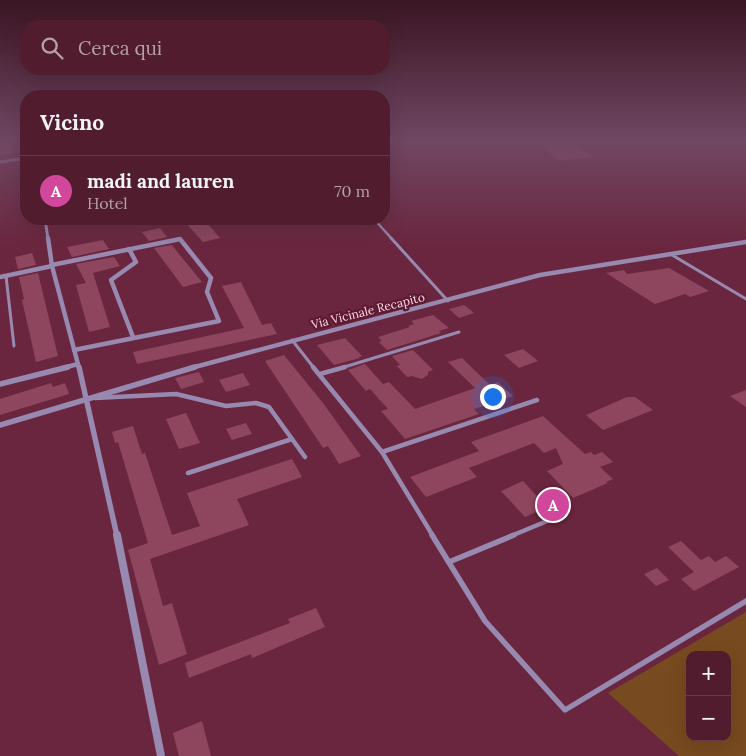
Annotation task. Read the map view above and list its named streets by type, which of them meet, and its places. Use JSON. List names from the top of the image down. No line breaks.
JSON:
{"streets":{"street":["Via Vicinale Recapito"]},"page":{"search":"Cerca qui","heading":"Vicino","list":[{"mark":"A","name":"madi and lauren","note":"Hotel","value":"70 m"}],"pins":"A","map_buttons":["+","−"]}}
